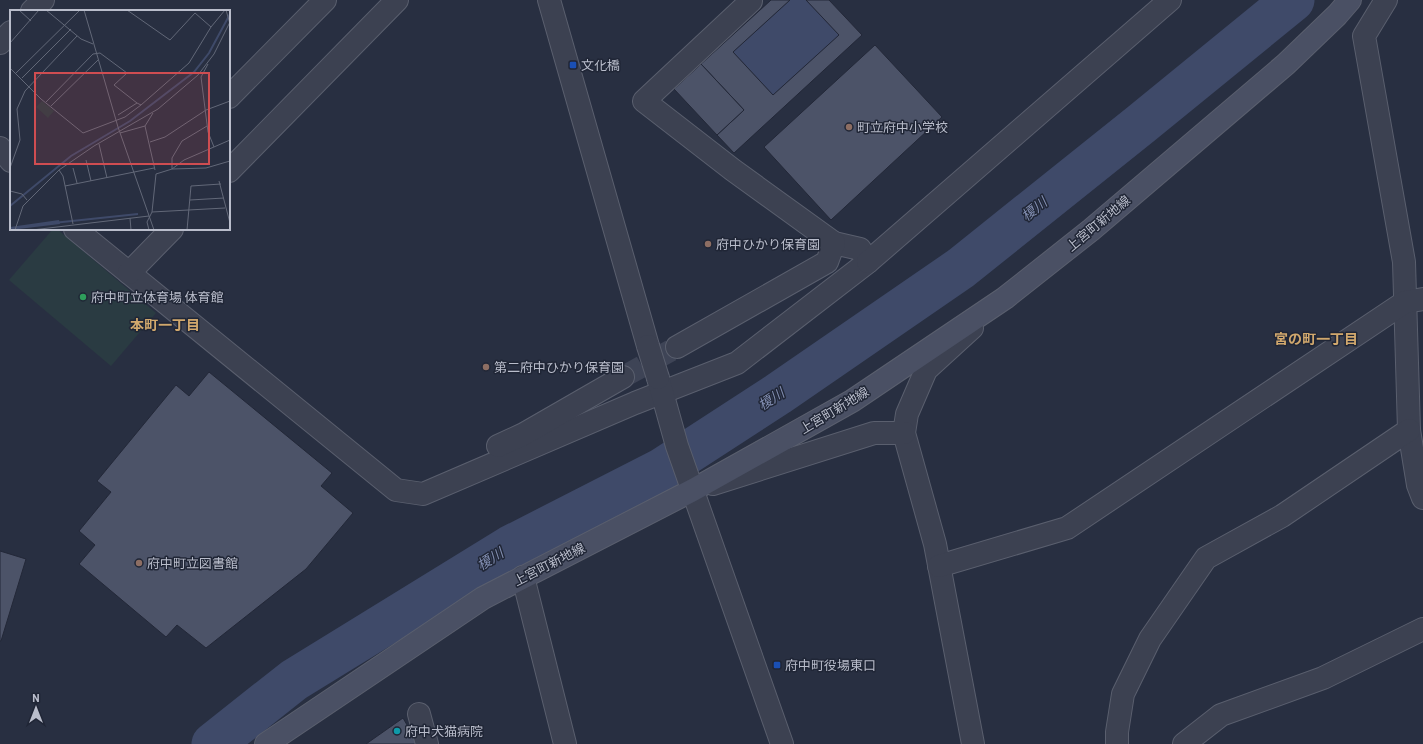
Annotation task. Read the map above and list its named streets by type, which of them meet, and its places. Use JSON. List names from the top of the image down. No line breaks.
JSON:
{"streets":{"main road":["上宮町新地線"]},"districts":["本町一丁目","宮の町一丁目"],"water":["榎川"],"places":{"transit":["文化橋","府中町役場東口"],"other":["町立府中小学校","府中ひかり保育園","府中町立体育場 体育館","第二府中ひかり保育園","府中町立図書館","府中犬猫病院"]},"north":"top"}
